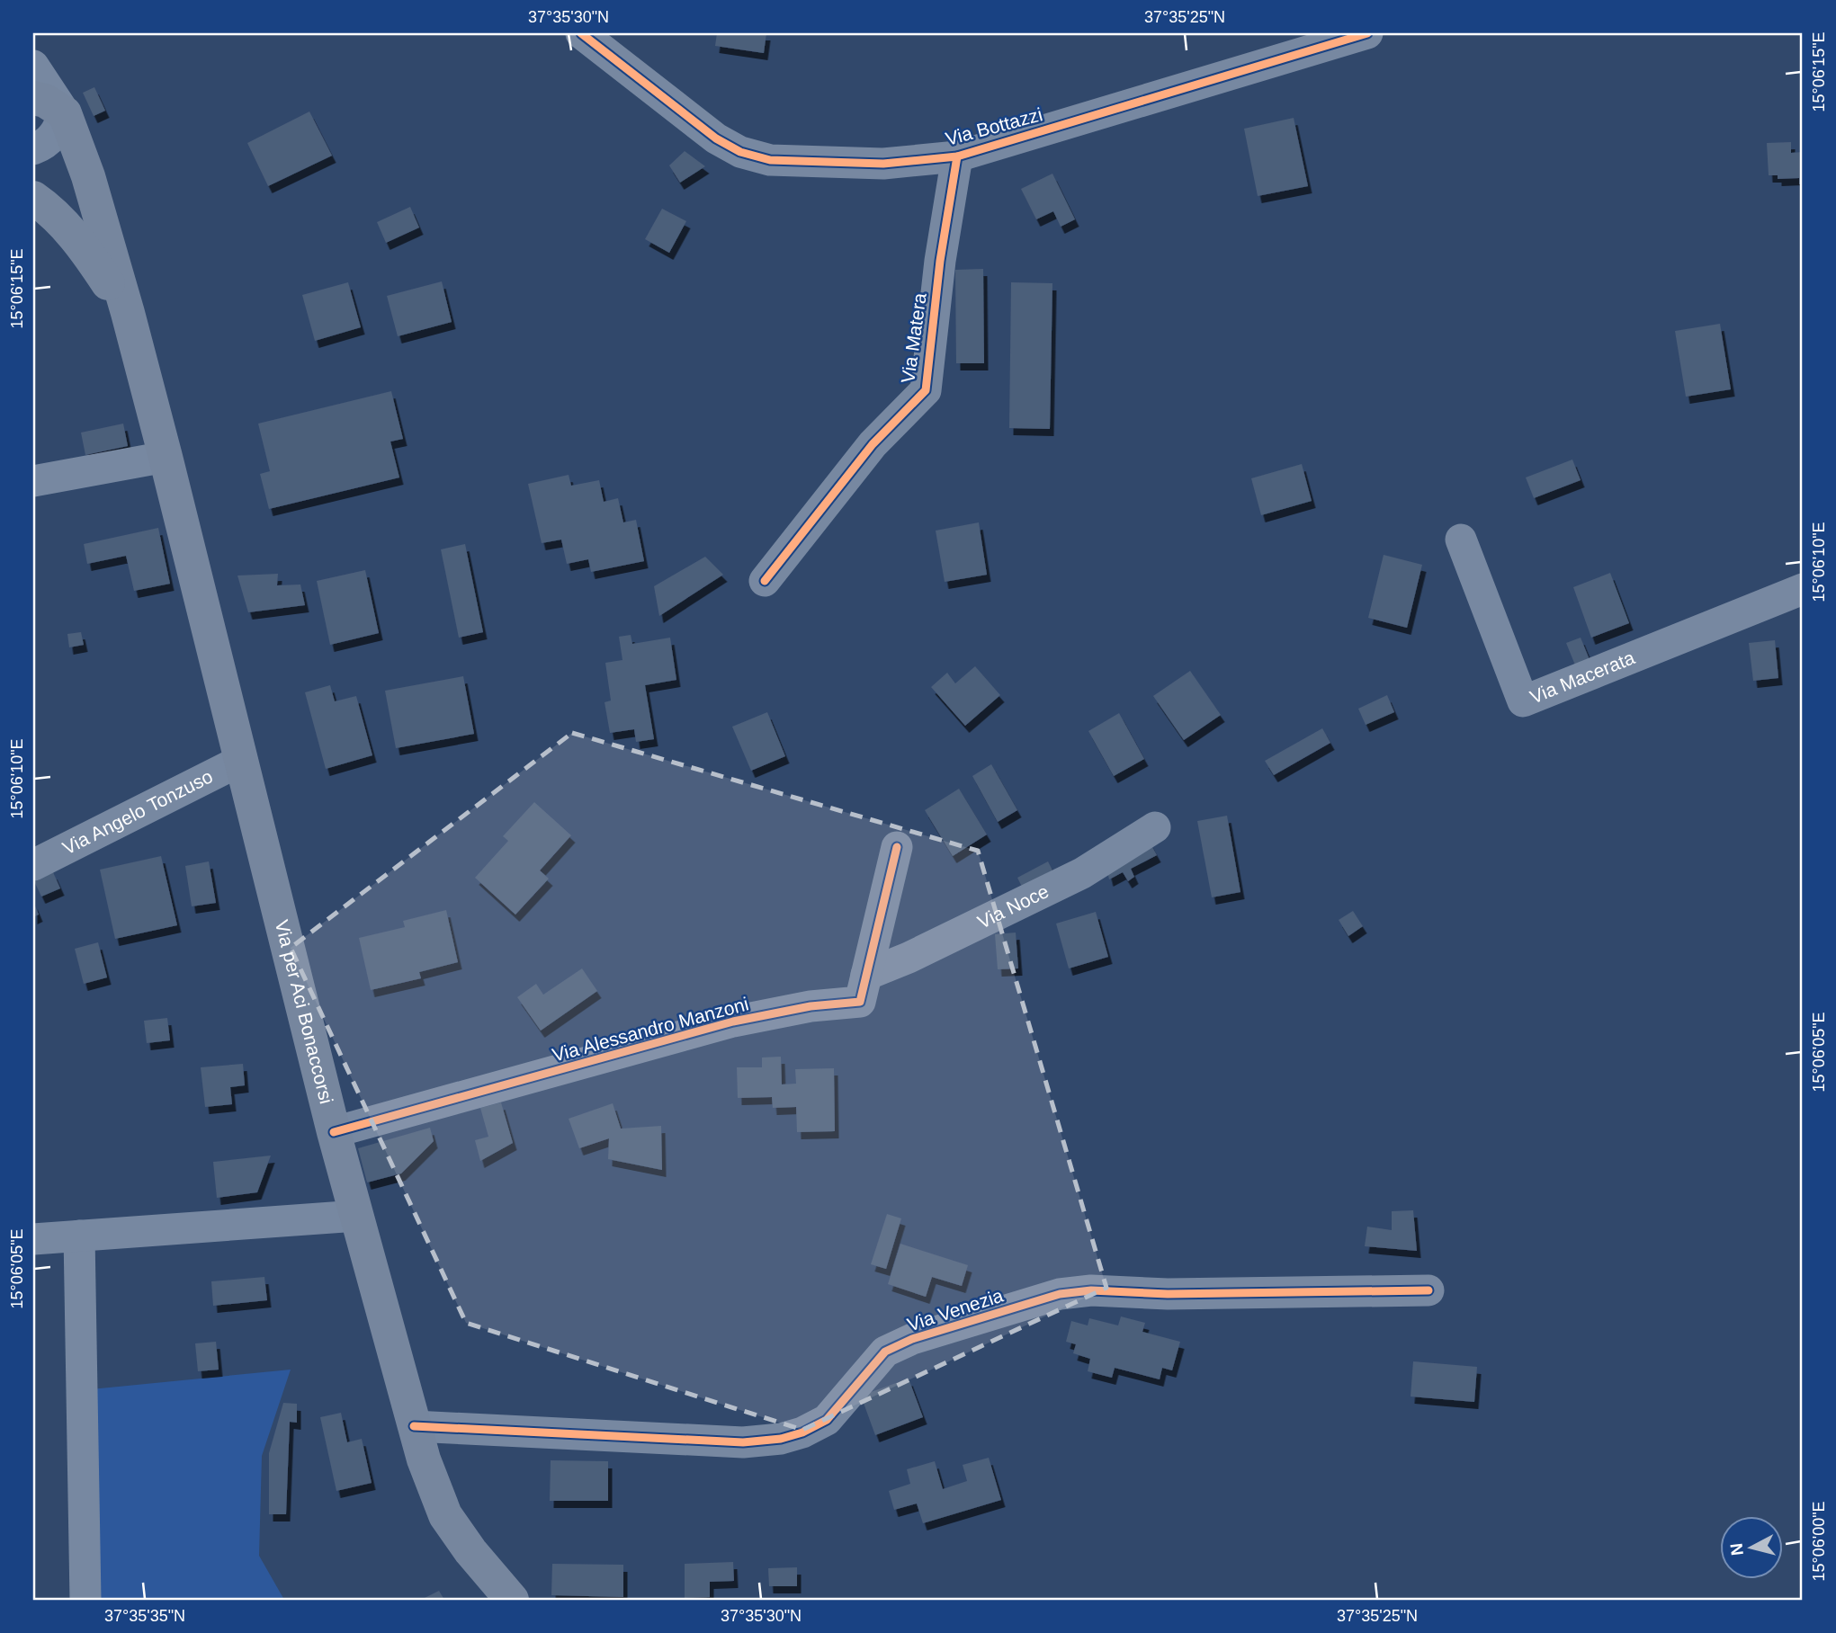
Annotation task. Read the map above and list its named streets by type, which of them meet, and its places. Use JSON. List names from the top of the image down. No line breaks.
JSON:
{"streets":{"main road":["Via per Aci Bonaccorsi"],"street":["Via Bottazzi","Via Matera","Via Macerata","Via Angelo Tonzuso","Via Noce","Via Alessandro Manzoni","Via Venezia"]},"crossings":[["Via Bottazzi","Via Matera"],["Via Angelo Tonzuso","Via per Aci Bonaccorsi"],["Via Noce","Via Alessandro Manzoni"],["Via per Aci Bonaccorsi","Via Alessandro Manzoni"],["Via per Aci Bonaccorsi","Via Venezia"]],"north":"left","coordinates":["37°35'30\"N","37°35'25\"N","15°06'15\"E","15°06'10\"E","15°06'05\"E","15°06'00\"E","37°35'35\"N"]}
